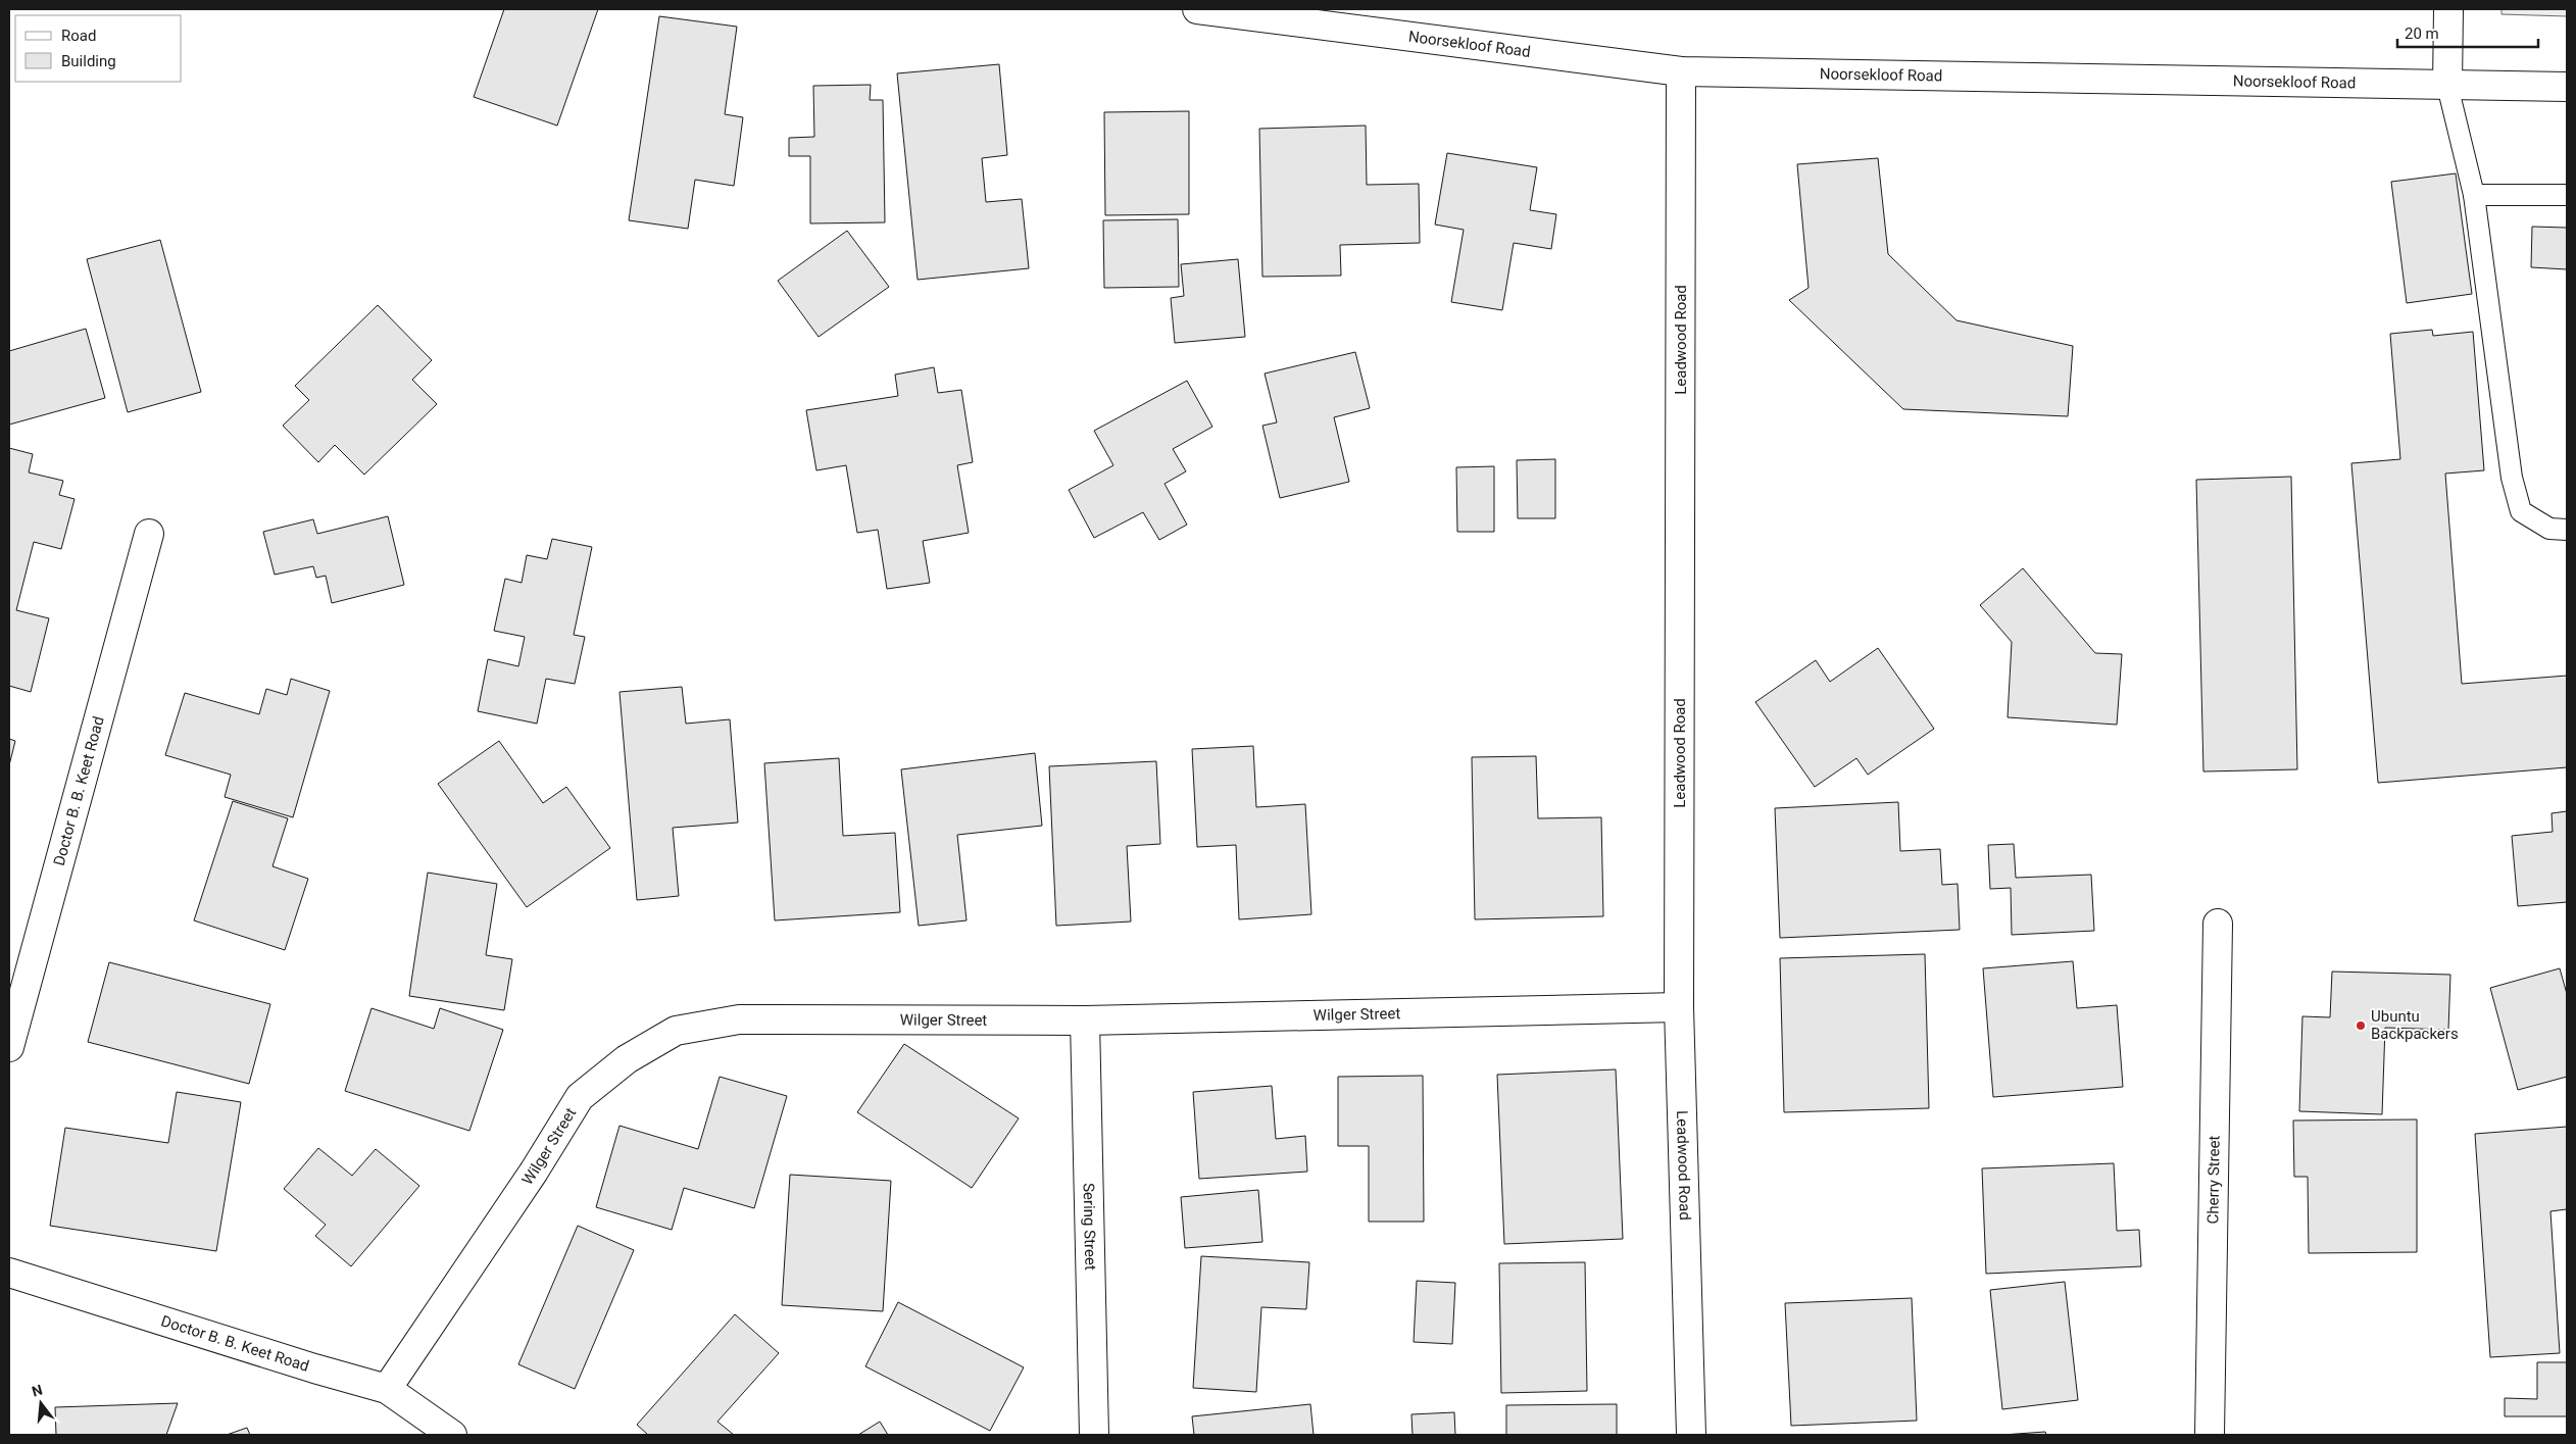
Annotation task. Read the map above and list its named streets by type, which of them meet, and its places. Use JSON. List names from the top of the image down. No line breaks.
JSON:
{"streets":{"street":["Noorsekloof Road","Leadwood Road","Doctor B. B. Keet Road","Wilger Street","Cherry Street","Sering Street"]},"crossings":[["Noorsekloof Road","Leadwood Road"],["Leadwood Road","Wilger Street"],["Doctor B. B. Keet Road","Wilger Street"],["Wilger Street","Sering Street"]],"places":["Ubuntu Backpackers"],"legend":["Road","Building"],"scale_bar":"20 m","north":"top"}
